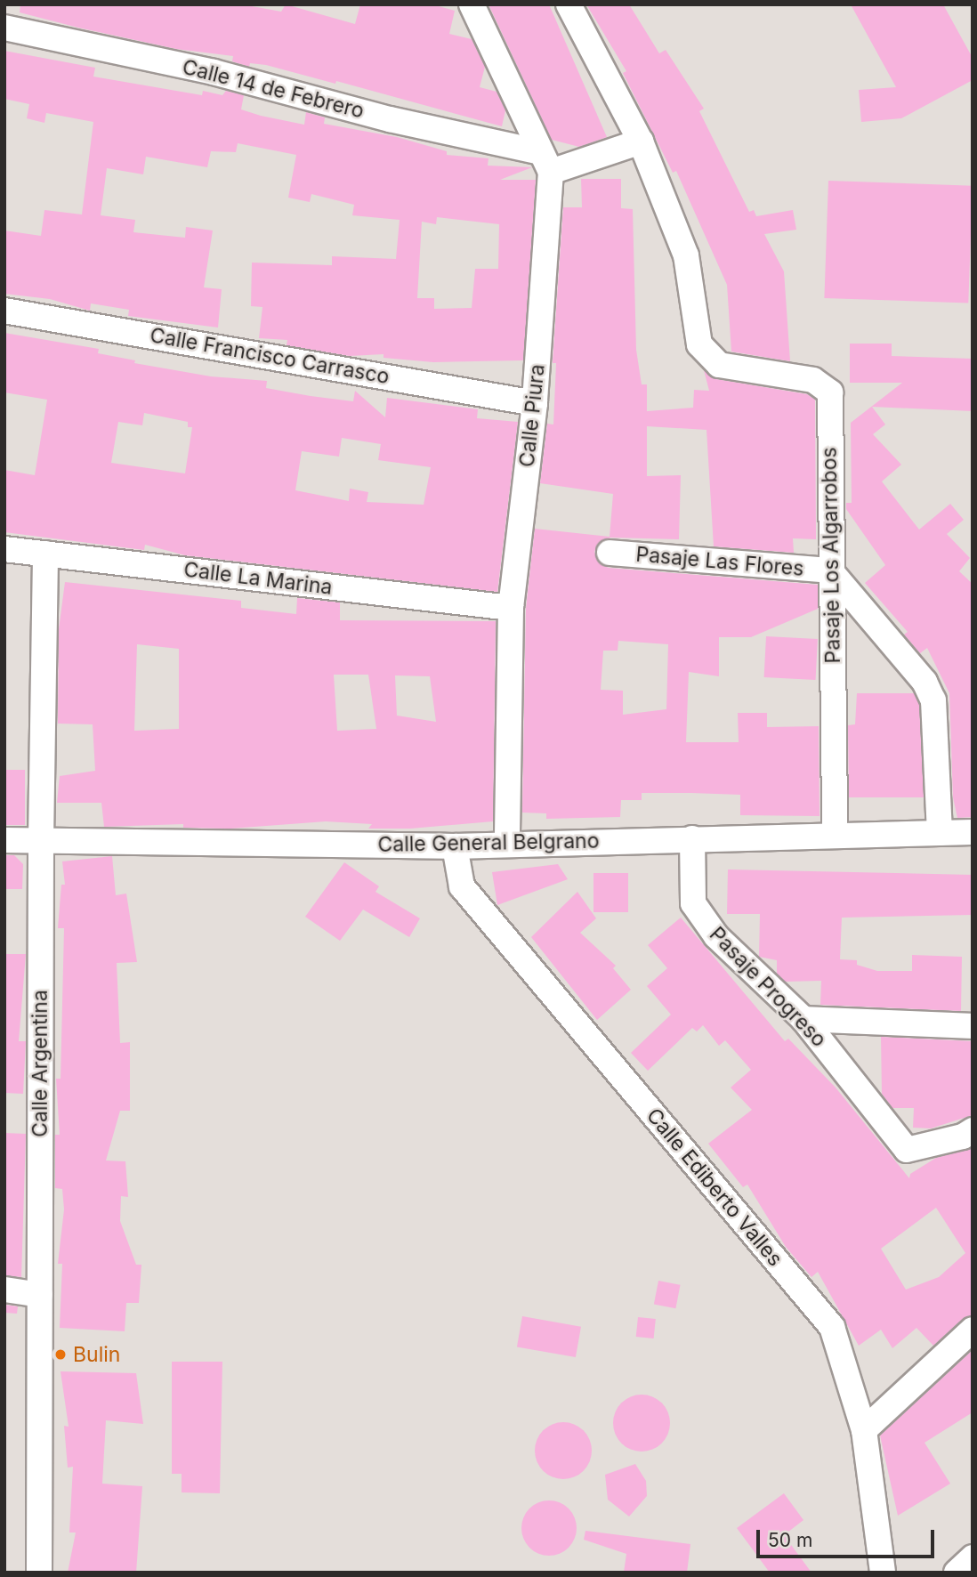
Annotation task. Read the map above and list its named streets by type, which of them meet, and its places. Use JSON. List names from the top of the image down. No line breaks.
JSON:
{"streets":{"street":["Calle 14 de Febrero","Calle Francisco Carrasco","Calle Piura","Pasaje Los Algarrobos","Pasaje Las Flores","Calle La Marina","Calle General Belgrano","Pasaje Progreso","Calle Argentina","Calle Ediberto Valles"]},"crossings":[["Calle 14 de Febrero","Calle Piura"],["Calle Francisco Carrasco","Calle Piura"],["Calle Piura","Calle La Marina"],["Calle Piura","Calle General Belgrano"],["Pasaje Los Algarrobos","Pasaje Las Flores"],["Pasaje Los Algarrobos","Calle General Belgrano"],["Pasaje Las Flores","Calle General Belgrano"],["Calle La Marina","Calle Argentina"],["Calle General Belgrano","Pasaje Progreso"],["Calle General Belgrano","Calle Argentina"],["Calle General Belgrano","Calle Ediberto Valles"]],"places":["Bulin"],"scale_bar":"50 m"}
